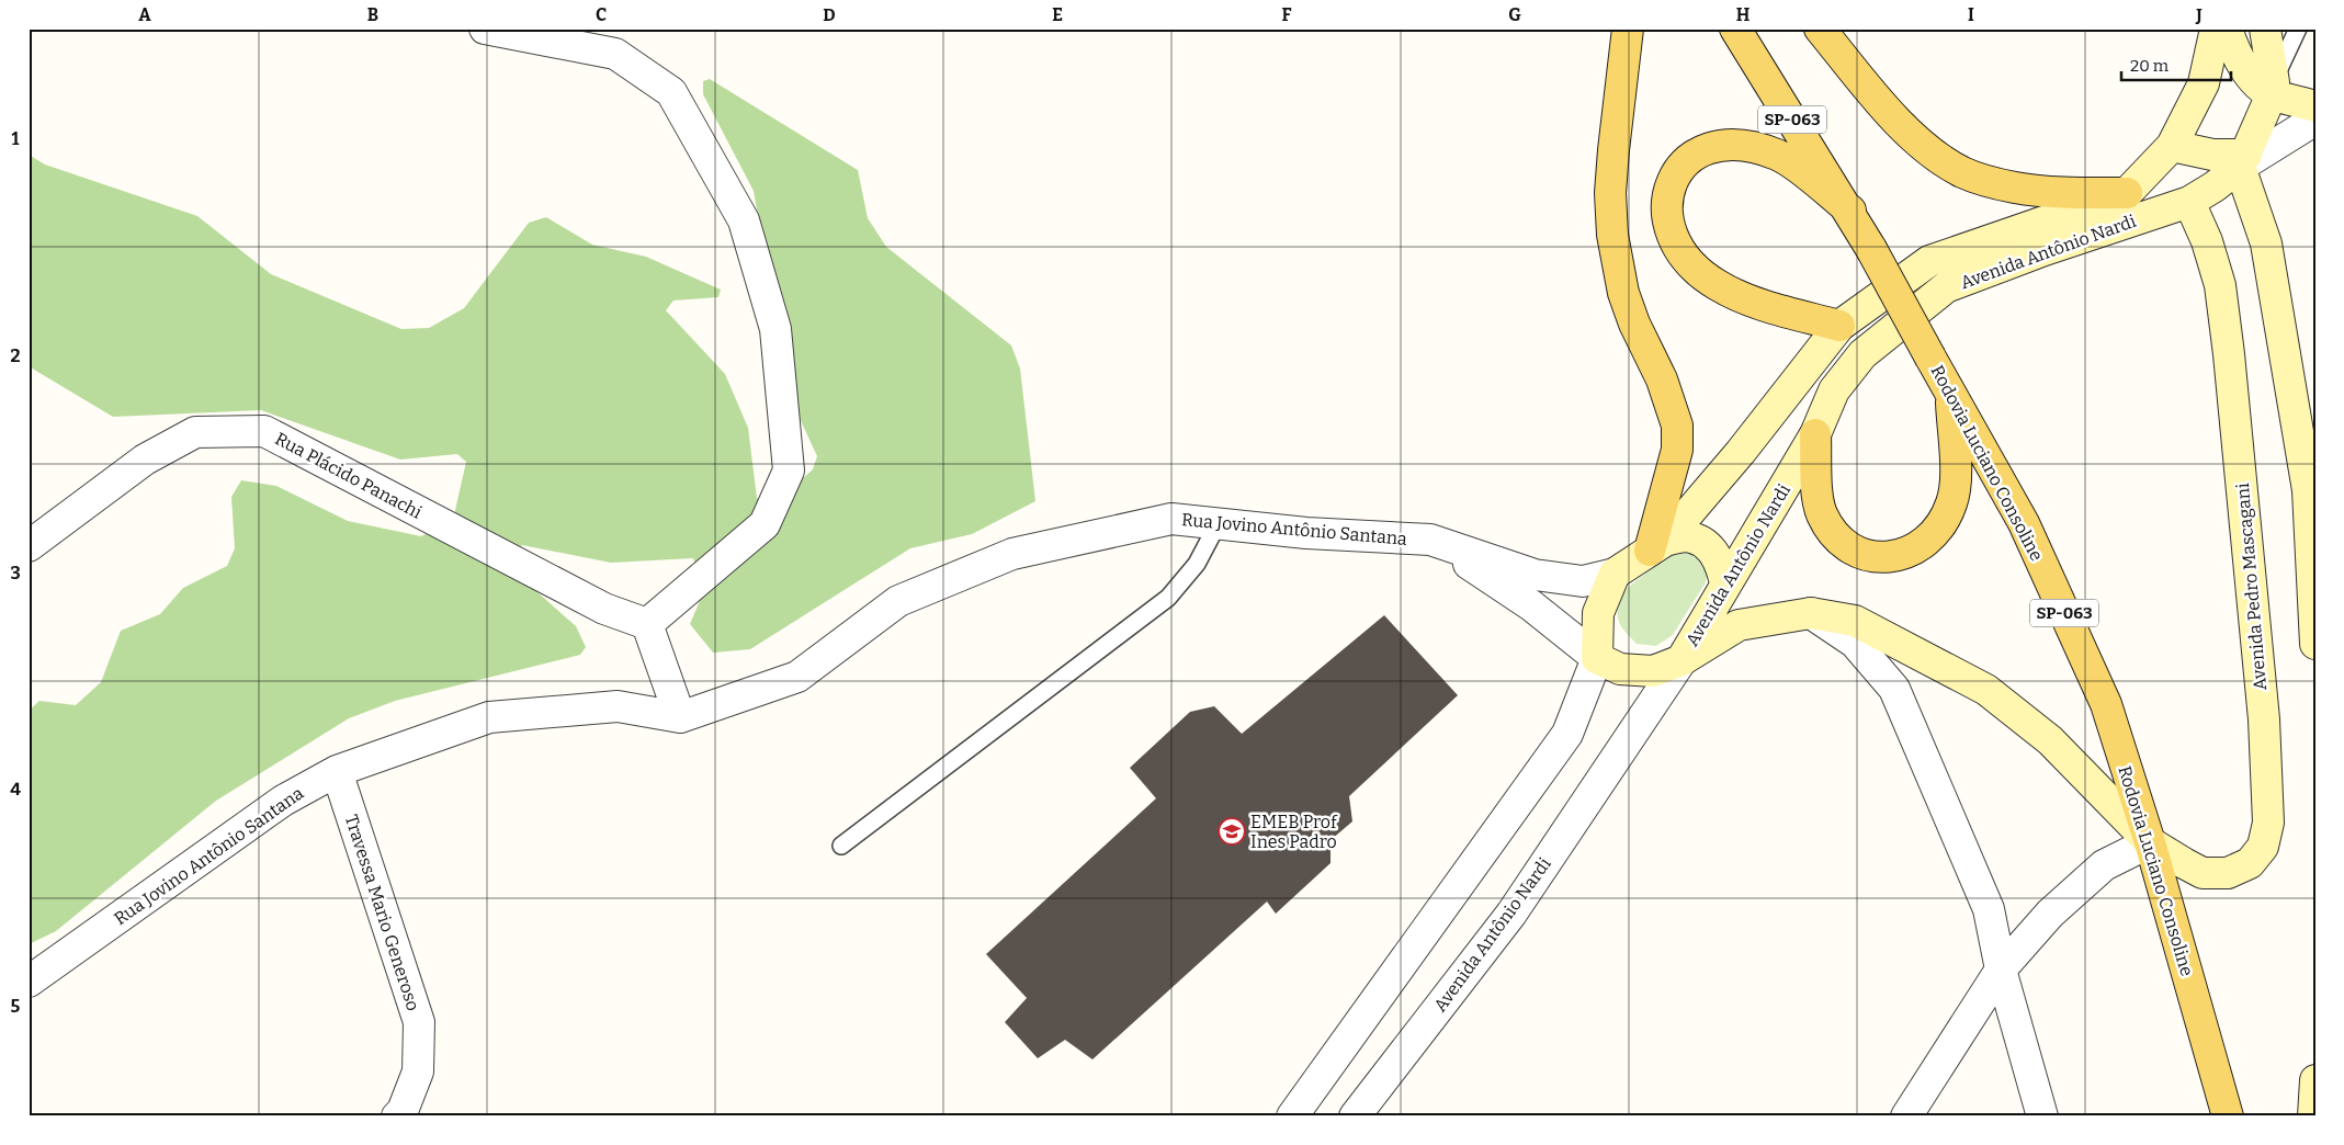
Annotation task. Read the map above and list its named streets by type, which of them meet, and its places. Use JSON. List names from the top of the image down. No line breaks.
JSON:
{"streets":{"main road":["SP-063","Avenida Antônio Nardi","Rodovia Luciano Consoline","Avenida Pedro Mascagani"],"street":["Rua Plácido Panachi","Rua Jovino Antônio Santana","Travessa Mario Generoso"]},"crossings":[["Avenida Antônio Nardi","Avenida Pedro Mascagani"],["Rodovia Luciano Consoline","Avenida Pedro Mascagani"],["Rua Jovino Antônio Santana","Travessa Mario Generoso"]],"places":{"school or university":["EMEB Prof Ines Padro"]},"scale_bar":"20 m","grid":{"columns":["A","B","C","D","E","F","G","H","I","J"],"rows":["1","2","3","4","5"]}}
